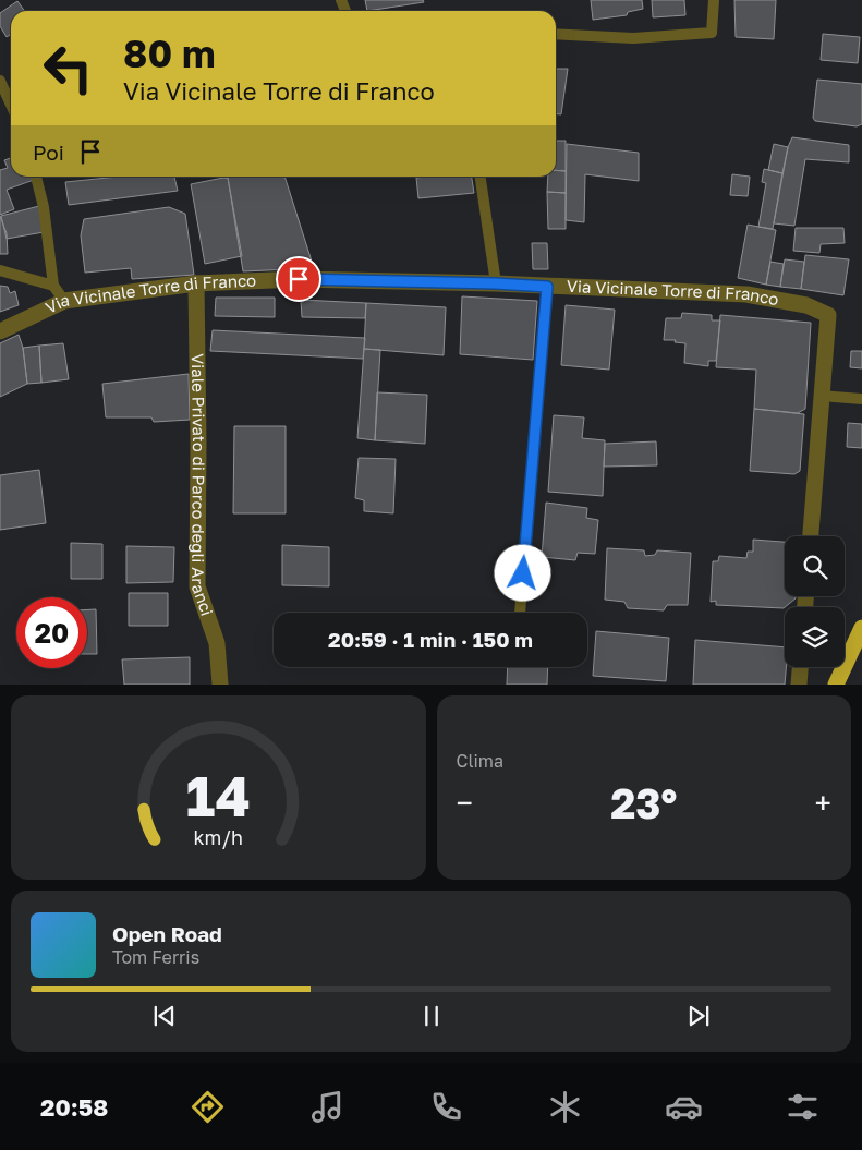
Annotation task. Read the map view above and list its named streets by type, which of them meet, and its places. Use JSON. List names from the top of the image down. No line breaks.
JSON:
{"streets":{"street":["Via Vicinale Torre di Franco","Viale Privato di Parco degli Aranci"]},"crossings":[["Via Vicinale Torre di Franco","Viale Privato di Parco degli Aranci"]],"page":{"turn":["80 m","Via Vicinale Torre di Franco"],"then":"Poi","limit":"20","trip":"20:59 · 1 min · 150 m","tile":"Clima","heat":["−","23°","+"],"song":["Open Road","Tom Ferris"],"tabs":"20:58","gauge":["14","km/h"]}}
